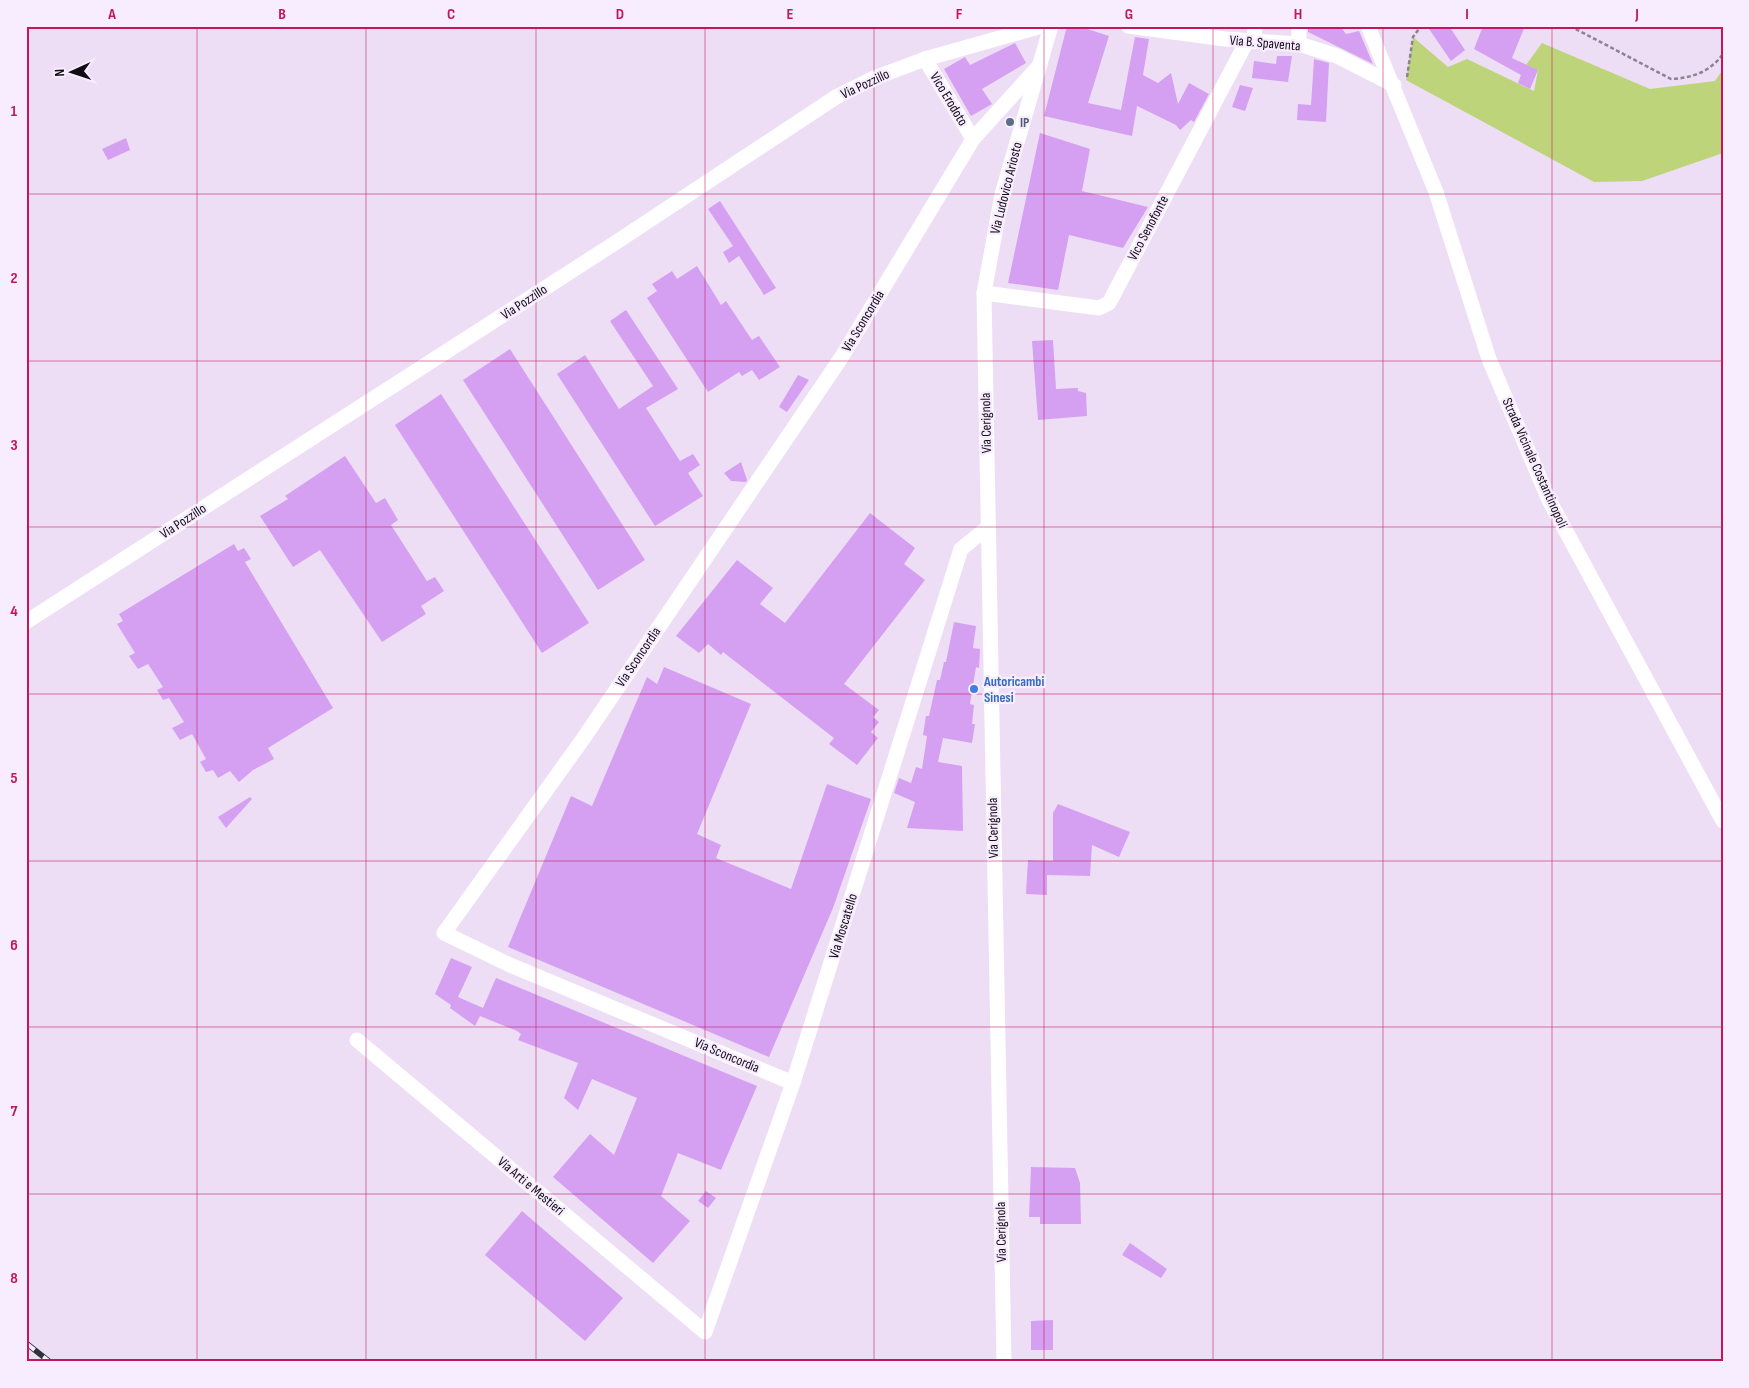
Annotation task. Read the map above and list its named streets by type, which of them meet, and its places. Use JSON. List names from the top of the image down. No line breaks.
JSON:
{"streets":{"street":["Via B. Spaventa","Via Pozzillo","Vico Erodoto","Via Ludovico Ariosto","Vico Senofonte","Via Sconcordia","Via Cerignola","Strada Vicinale Costantinopoli","Via Moscatello","Via Arti e Mestieri"]},"crossings":[["Via B. Spaventa","Vico Senofonte"],["Via B. Spaventa","Strada Vicinale Costantinopoli"],["Via Pozzillo","Vico Erodoto"],["Vico Erodoto","Via Sconcordia"],["Via Ludovico Ariosto","Vico Senofonte"],["Via Ludovico Ariosto","Via Sconcordia"],["Via Ludovico Ariosto","Via Cerignola"],["Vico Senofonte","Via Cerignola"],["Via Sconcordia","Via Moscatello"],["Via Cerignola","Via Moscatello"],["Via Moscatello","Via Arti e Mestieri"]],"places":["IP","Autoricambi Sinesi"],"north":"left","grid":{"columns":["A","B","C","D","E","F","G","H","I","J"],"rows":["1","2","3","4","5","6","7","8"]}}
